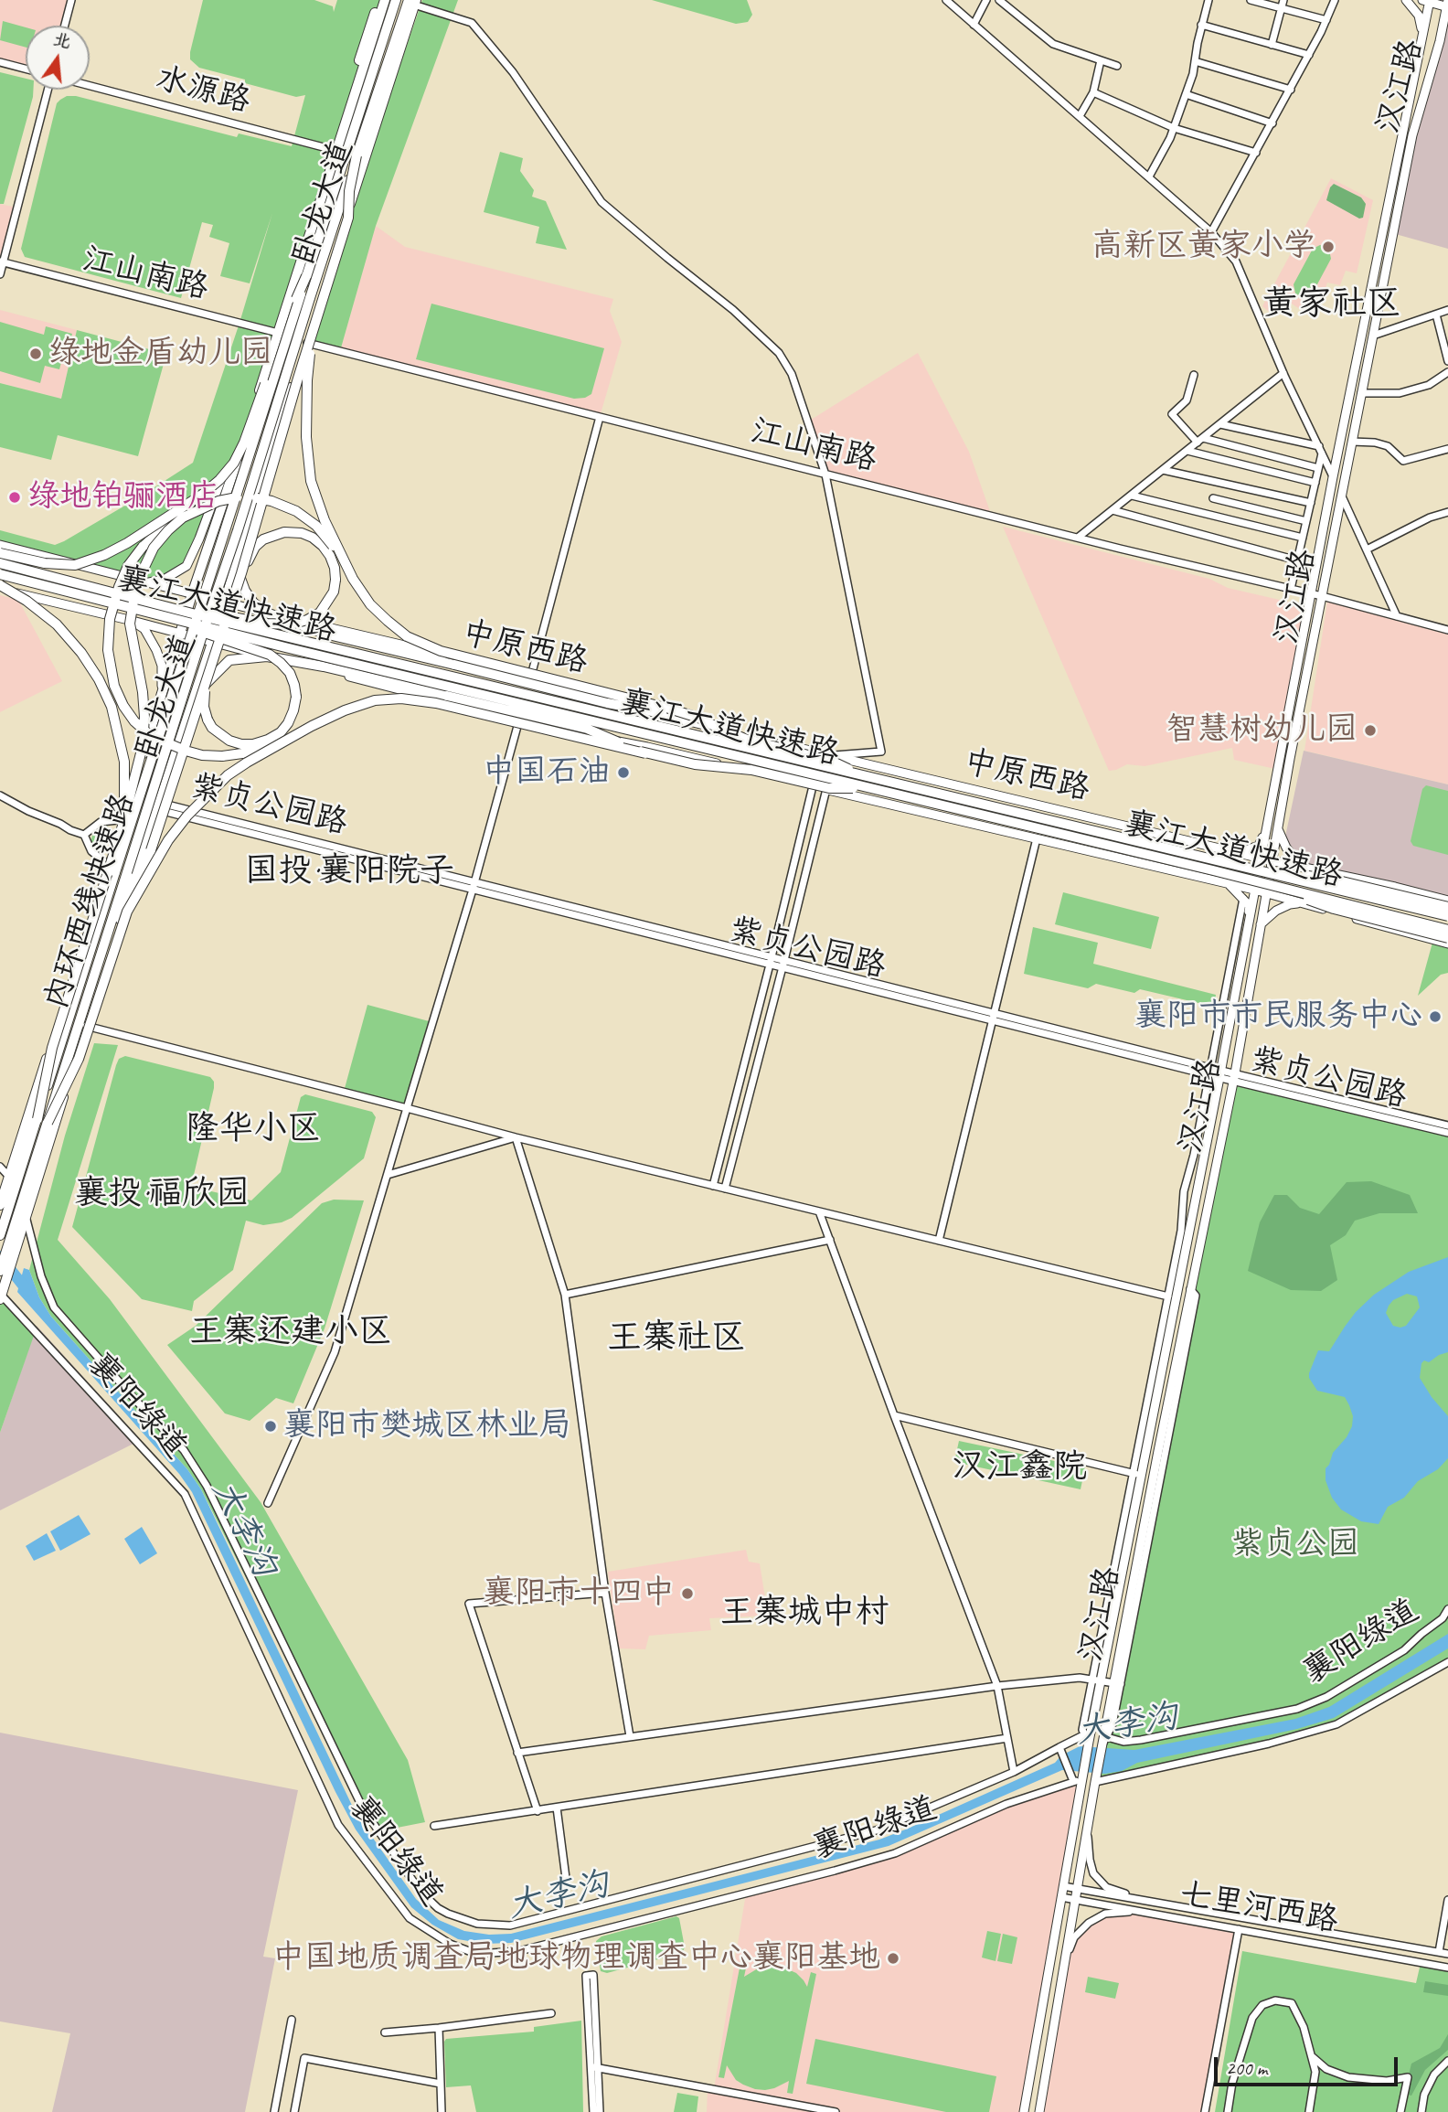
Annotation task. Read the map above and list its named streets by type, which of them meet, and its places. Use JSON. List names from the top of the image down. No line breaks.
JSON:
{"streets":{"highway":["卧龙大道","襄江大道快速路","内环西线快速路"],"main road":["汉江路","中原西路"],"street":["水源路","江山南路","紫贞公园路","襄阳绿道","七里河西路"]},"crossings":[["汉江路","江山南路"],["汉江路","中原西路"],["汉江路","紫贞公园路"],["汉江路","襄阳绿道"],["汉江路","七里河西路"],["水源路","卧龙大道"],["卧龙大道","江山南路"],["卧龙大道","中原西路"],["卧龙大道","紫贞公园路"],["卧龙大道","襄阳绿道"]],"districts":["黄家社区","国投·襄阳院子","隆华小区","襄投·福欣园","王寨还建小区","王寨社区","汉江鑫院","王寨城中村"],"water":["大李沟"],"parks":["紫贞公园"],"places":["高新区黄家小学","绿地金盾幼儿园","绿地铂骊酒店","智慧树幼儿园","中国石油","襄阳市市民服务中心","襄阳市樊城区林业局","襄阳市十四中","中国地质调查局地球物理调查中心襄阳基地"],"scale_bar":"200 m","north":"top"}
